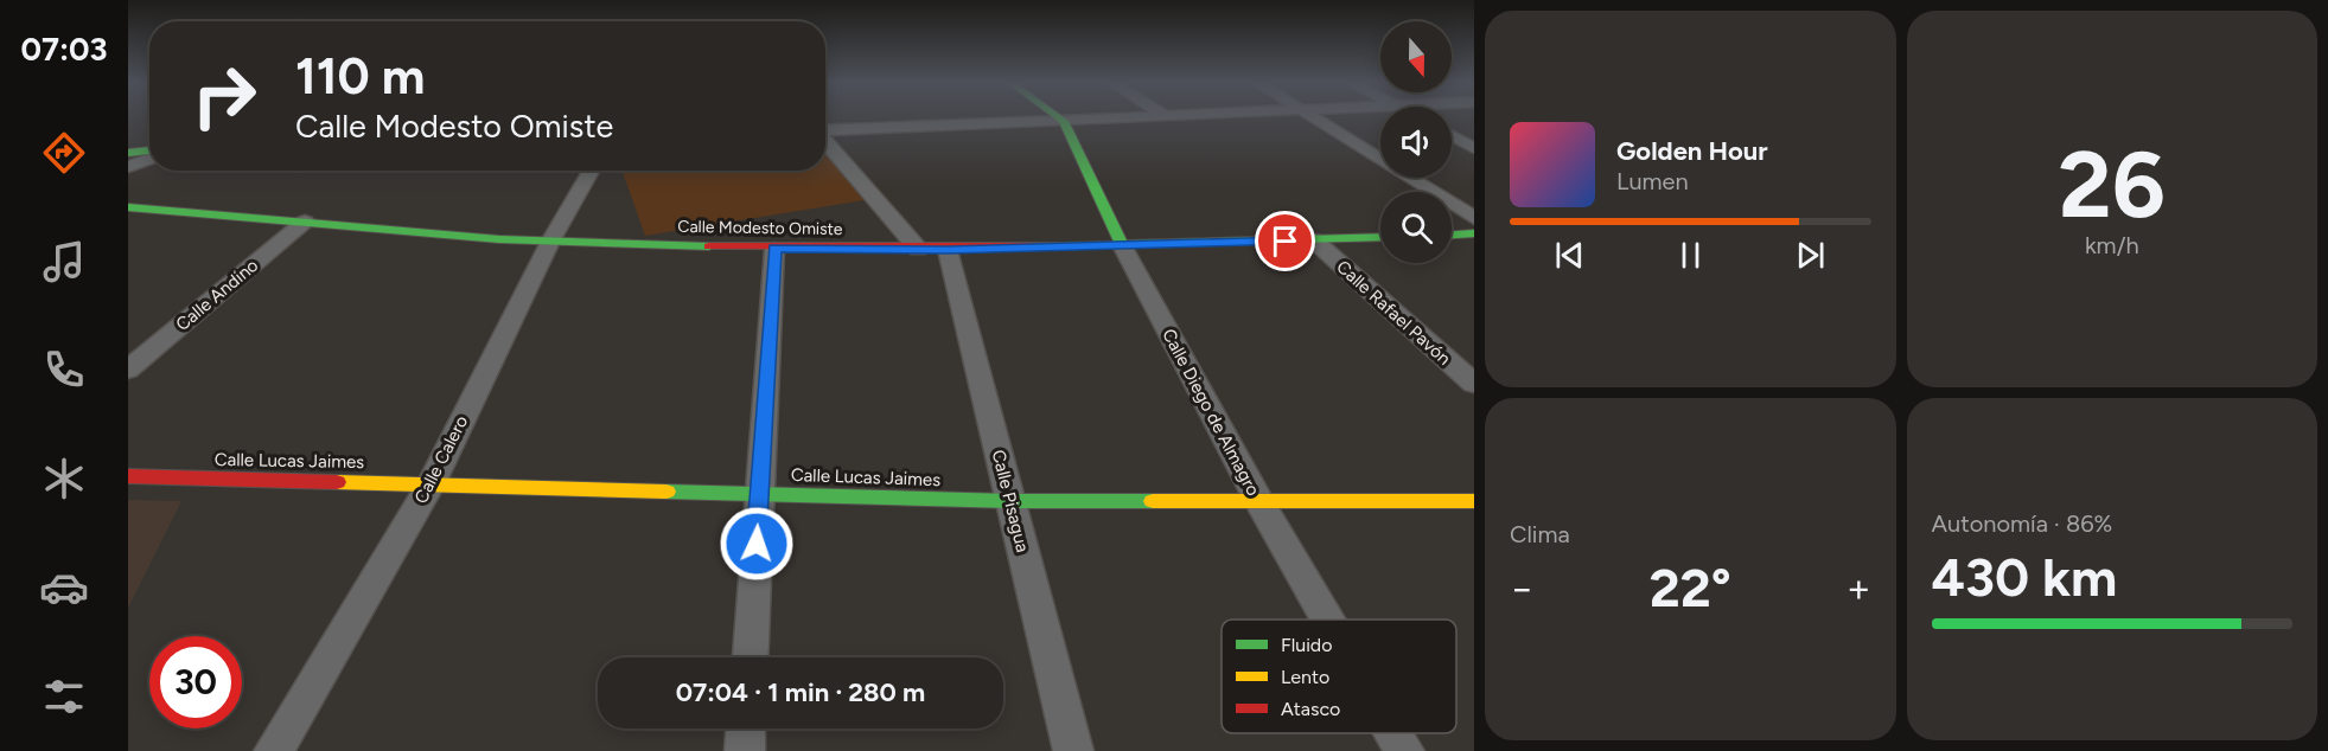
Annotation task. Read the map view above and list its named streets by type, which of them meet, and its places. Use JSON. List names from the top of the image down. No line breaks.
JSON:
{"streets":{"main road":["Calle Modesto Omiste","Calle Diego de Almagro","Calle Lucas Jaimes"],"street":["Calle Andino","Calle Rafael Pavón","Calle Calero","Calle Pisagua"]},"crossings":[["Calle Modesto Omiste","Calle Andino"],["Calle Modesto Omiste","Calle Rafael Pavón"],["Calle Modesto Omiste","Calle Diego de Almagro"],["Calle Modesto Omiste","Calle Calero"],["Calle Modesto Omiste","Calle Pisagua"],["Calle Diego de Almagro","Calle Lucas Jaimes"],["Calle Calero","Calle Lucas Jaimes"],["Calle Lucas Jaimes","Calle Pisagua"]],"legend":["Fluido","Lento","Atasco"],"north":"bottom","page":{"tabs":"07:03","tile":[["26","km/h"],"Clima",["Autonomía · 86%","430 km"]],"turn":["110 m","Calle Modesto Omiste"],"song":["Golden Hour","Lumen"],"heat":["−","22°","+"],"limit":"30","trip":"07:04 · 1 min · 280 m"}}
